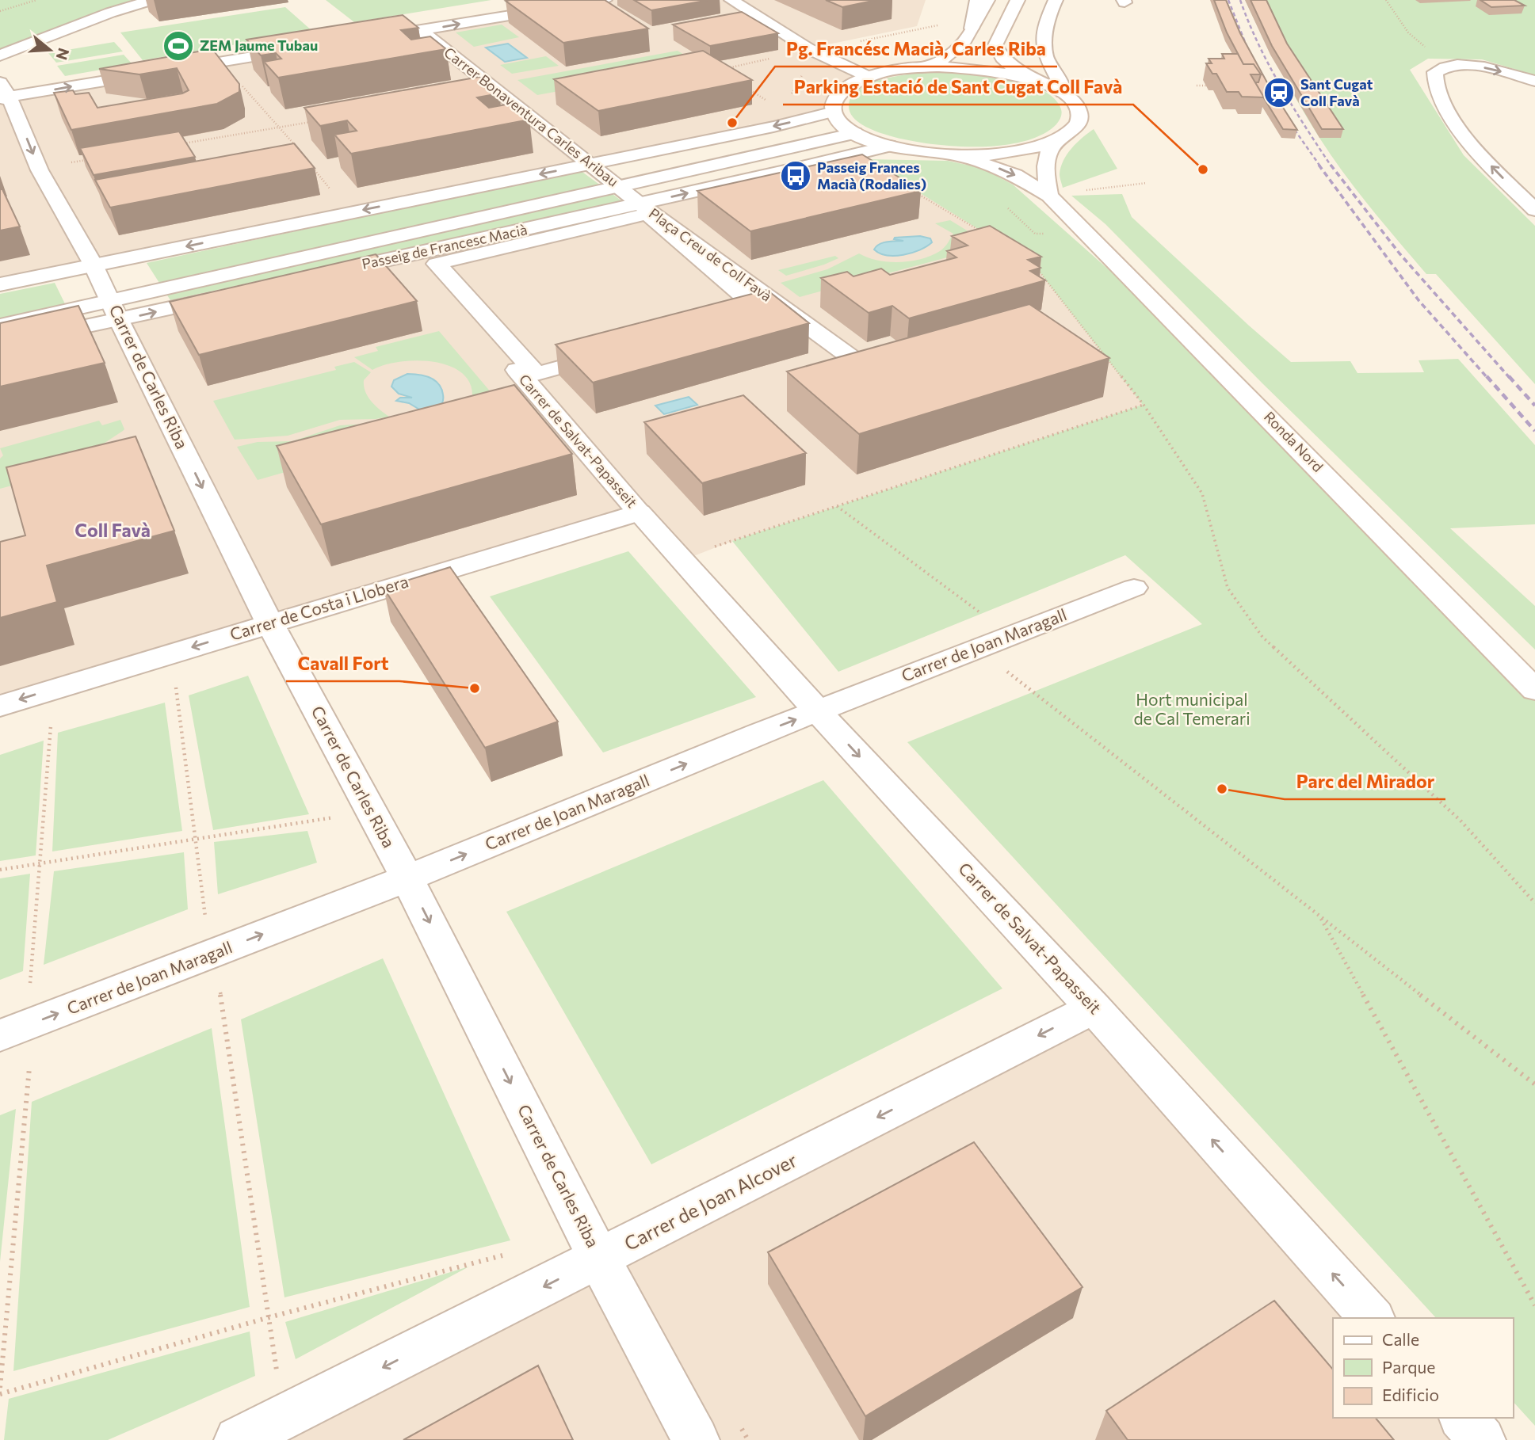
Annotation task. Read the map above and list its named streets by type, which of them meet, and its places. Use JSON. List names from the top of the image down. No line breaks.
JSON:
{"streets":{"street":["Carrer Bonaventura Carles Aribau","Passeig de Francesc Macià","Plaça Creu de Coll Favà","Carrer de Carles Riba","Carrer de Salvat-Papasseit","Ronda Nord","Carrer de Costa i Llobera","Carrer de Joan Maragall","Carrer de Joan Alcover"]},"crossings":[["Carrer Bonaventura Carles Aribau","Passeig de Francesc Macià"],["Carrer Bonaventura Carles Aribau","Plaça Creu de Coll Favà"],["Passeig de Francesc Macià","Plaça Creu de Coll Favà"],["Passeig de Francesc Macià","Carrer de Carles Riba"],["Passeig de Francesc Macià","Ronda Nord"],["Carrer de Carles Riba","Carrer de Costa i Llobera"],["Carrer de Carles Riba","Carrer de Joan Maragall"],["Carrer de Carles Riba","Carrer de Joan Alcover"],["Carrer de Salvat-Papasseit","Carrer de Costa i Llobera"],["Carrer de Salvat-Papasseit","Carrer de Joan Maragall"],["Carrer de Salvat-Papasseit","Carrer de Joan Alcover"]],"one_way":["Carrer de Carles Riba","Carrer de Costa i Llobera","Carrer de Joan Maragall","Carrer de Joan Alcover"],"districts":["Coll Favà"],"parks":["Hort municipal de Cal Temerari"],"places":{"sports":["ZEM Jaume Tubau"],"station":["Sant Cugat Coll Favà"],"other":["Pg. Francésc Macià, Carles Riba","Parking Estació de Sant Cugat Coll Favà","Cavall Fort","Parc del Mirador"],"bus stop":["Passeig Frances Macià (Rodalies)"]},"legend":["Calle","Parque","Edificio"],"north":"right"}
